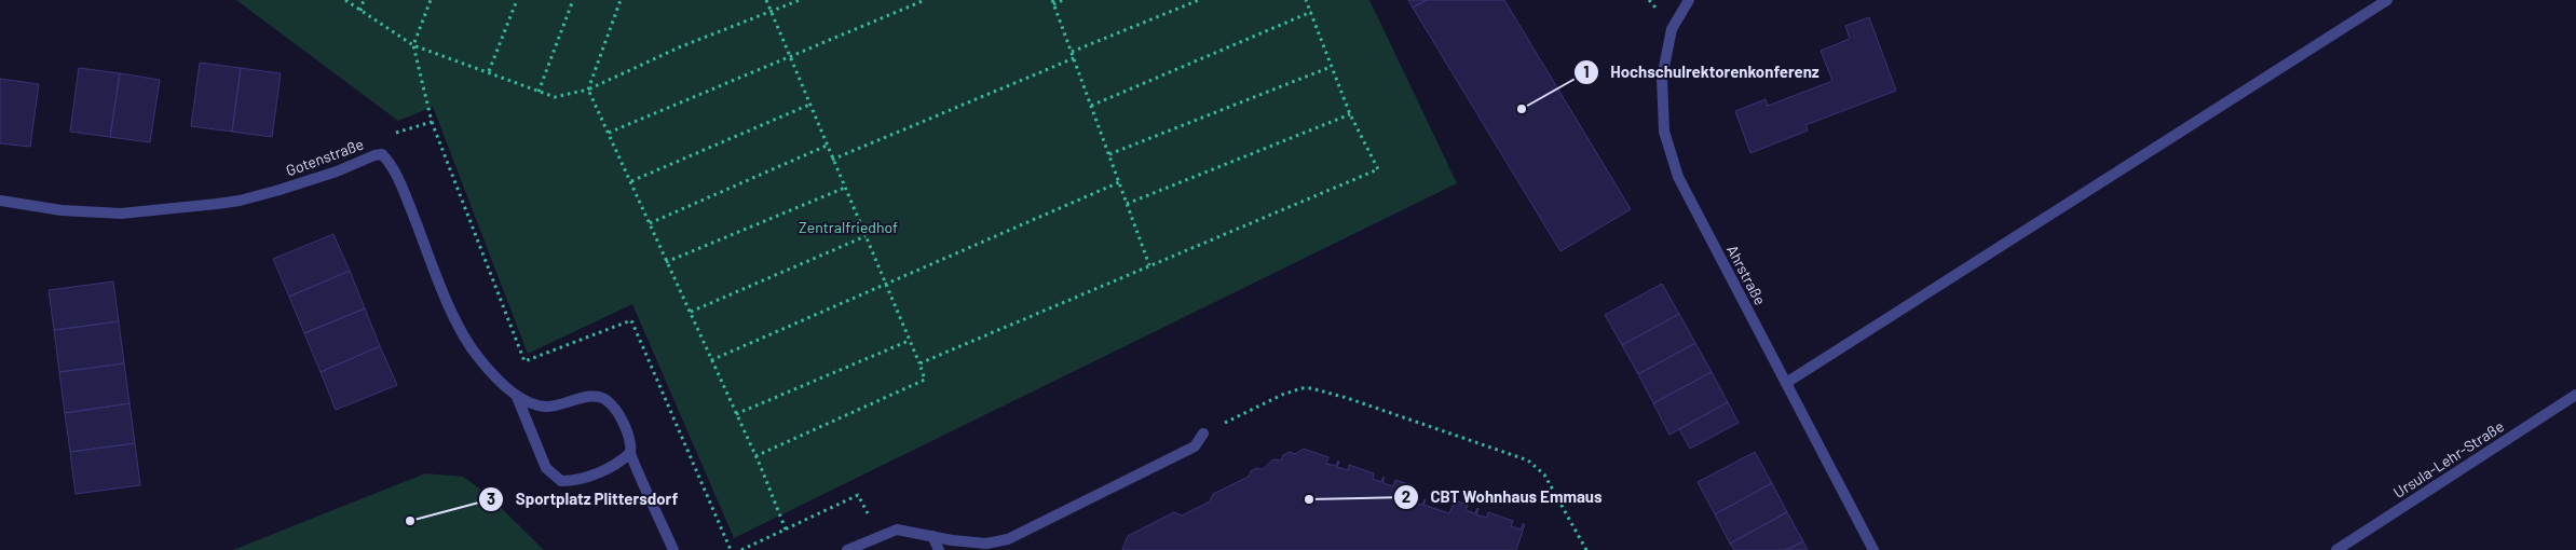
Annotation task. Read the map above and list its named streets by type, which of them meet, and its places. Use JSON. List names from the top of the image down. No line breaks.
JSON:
{"streets":{"street":["Gotenstraße","Ahrstraße","Ursula-Lehr-Straße"]},"parks":["Zentralfriedhof"],"places":["Hochschulrektorenkonferenz","CBT Wohnhaus Emmaus","Sportplatz Plittersdorf"]}
